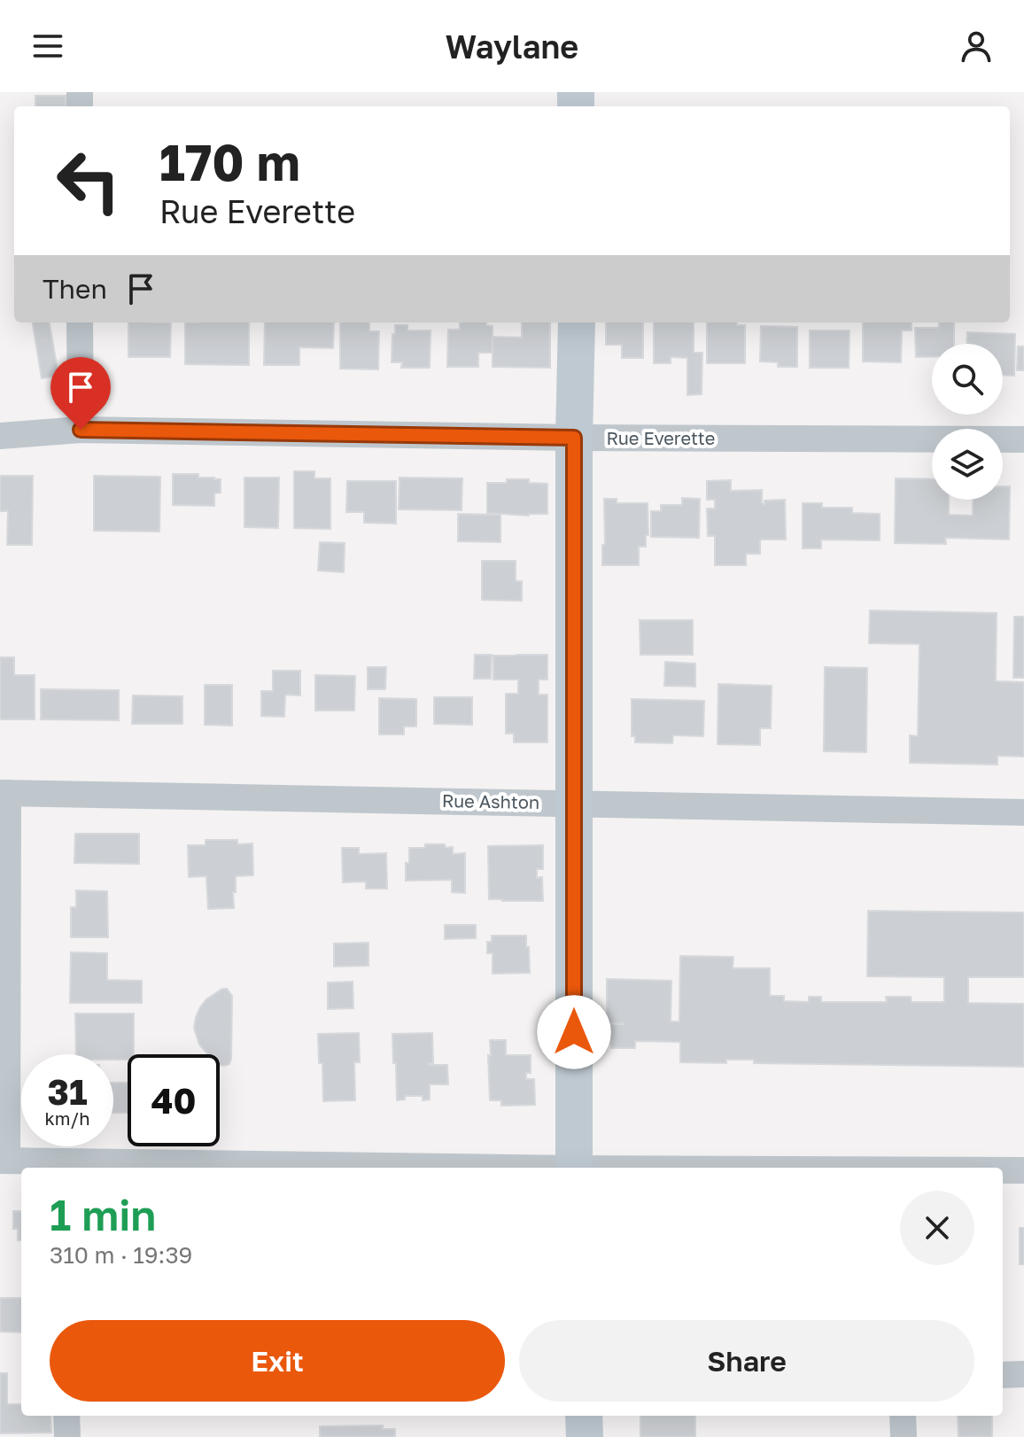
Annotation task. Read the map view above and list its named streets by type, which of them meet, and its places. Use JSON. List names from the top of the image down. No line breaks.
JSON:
{"streets":{"street":["Rue Everette","Rue Ashton"]},"page":{"header":"Waylane","turn":["170 m","Rue Everette"],"then":"Then","speed":"31 km/h","limit":"40","heading":["1 min","310 m · 19:39"],"buttons":["Exit","Share"]}}
